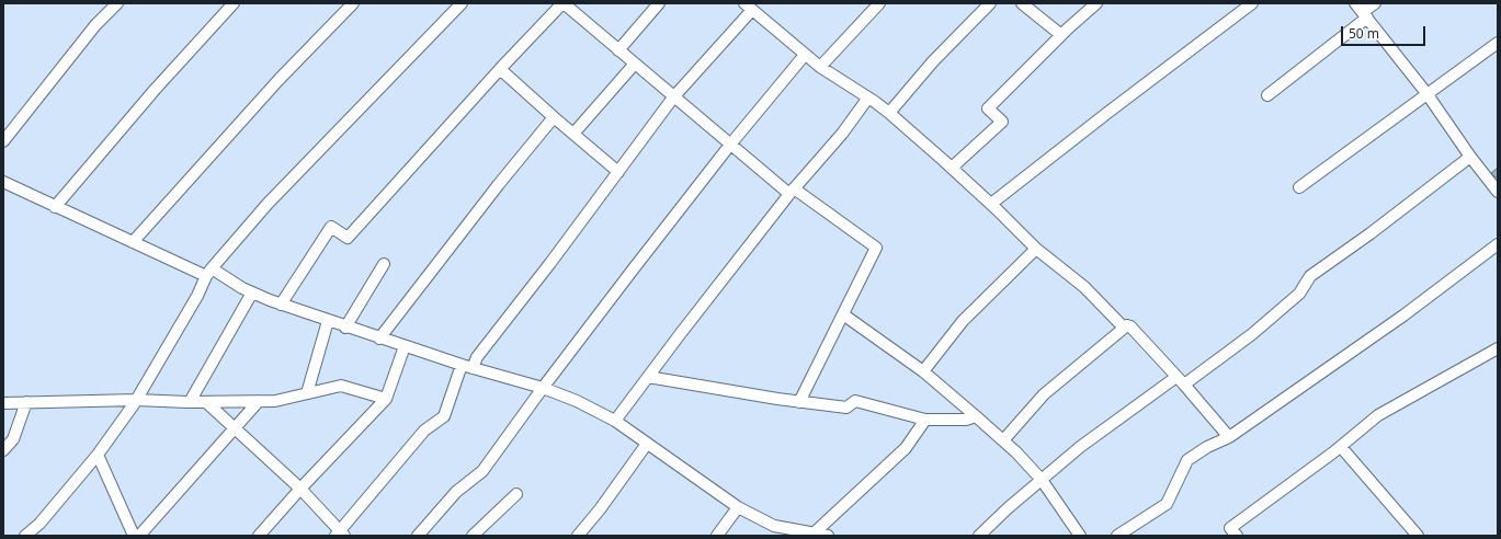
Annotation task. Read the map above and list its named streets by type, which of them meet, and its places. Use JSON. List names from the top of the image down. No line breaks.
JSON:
{"scale_bar":"50 m"}
